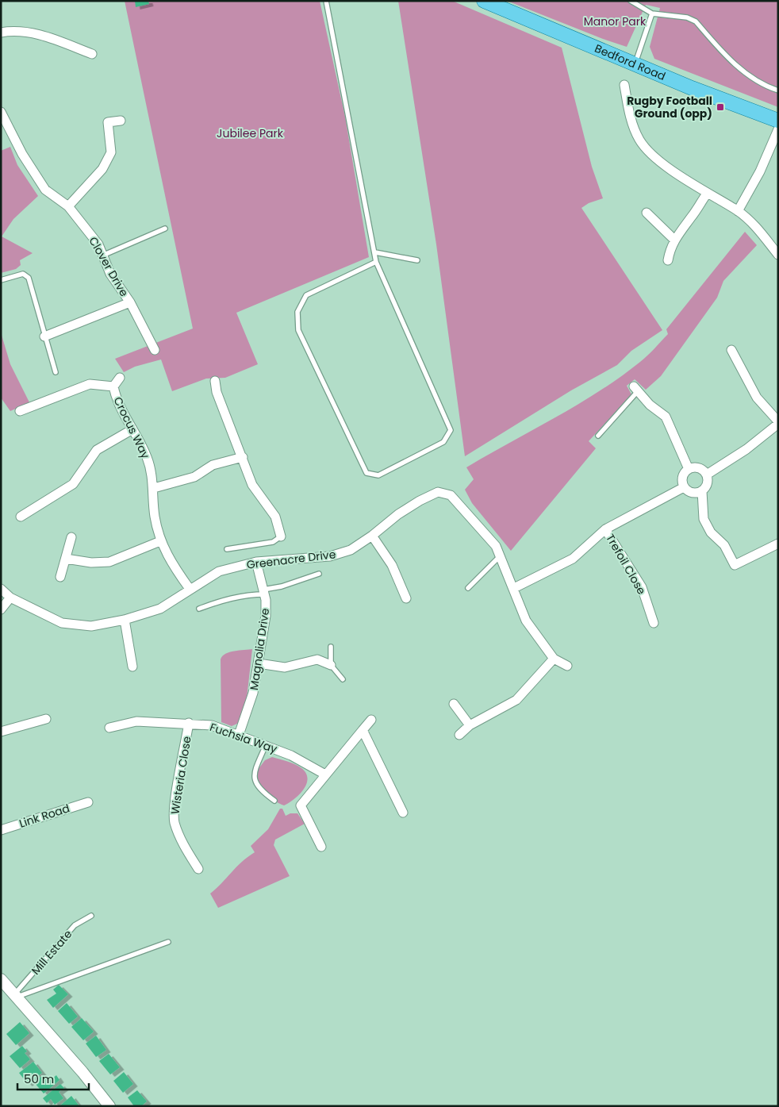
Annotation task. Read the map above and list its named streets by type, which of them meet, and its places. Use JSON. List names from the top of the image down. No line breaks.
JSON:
{"streets":{"main road":["Bedford Road"],"street":["Clover Drive","Crocus Way","Greenacre Drive","Trefoil Close","Magnolia Drive","Fuchsia Way","Wisteria Close","Link Road"],"lane":["Mill Estate"]},"crossings":[["Crocus Way","Greenacre Drive"],["Greenacre Drive","Magnolia Drive"],["Magnolia Drive","Fuchsia Way"],["Fuchsia Way","Wisteria Close"]],"parks":["Manor Park","Jubilee Park"],"places":{"transit":["Rugby Football Ground (opp)"]},"scale_bar":"50 m"}
